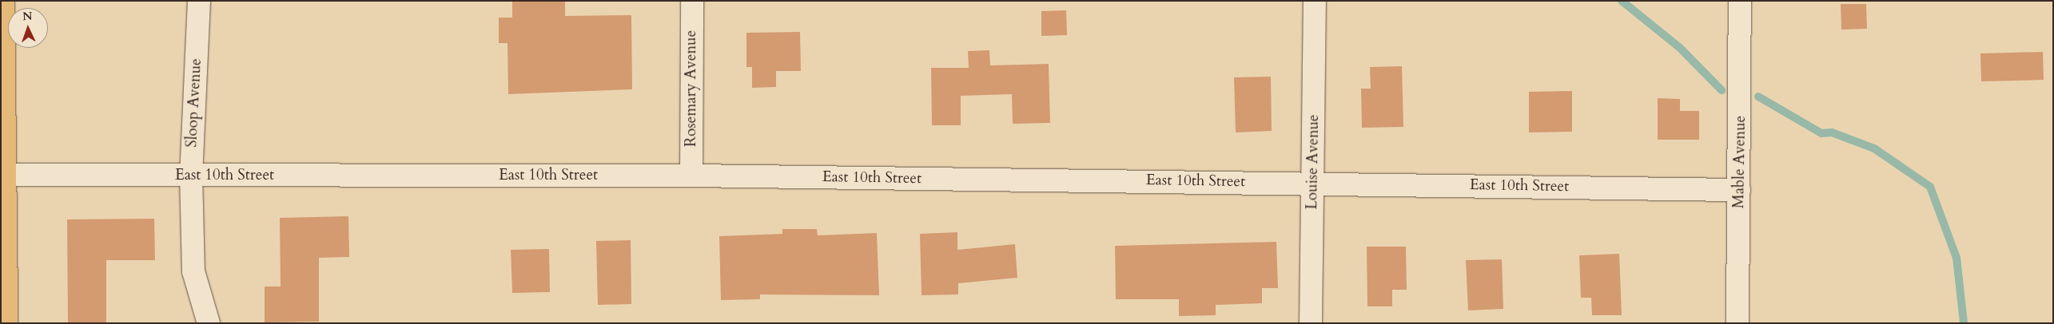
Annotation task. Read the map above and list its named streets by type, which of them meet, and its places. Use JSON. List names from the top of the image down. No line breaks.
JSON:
{"streets":{"street":["Rosemary Avenue","Sloop Avenue","Louise Avenue","Mable Avenue","East 10th Street"]},"crossings":[["Rosemary Avenue","East 10th Street"],["Sloop Avenue","East 10th Street"],["Louise Avenue","East 10th Street"],["Mable Avenue","East 10th Street"]],"north":"top"}
